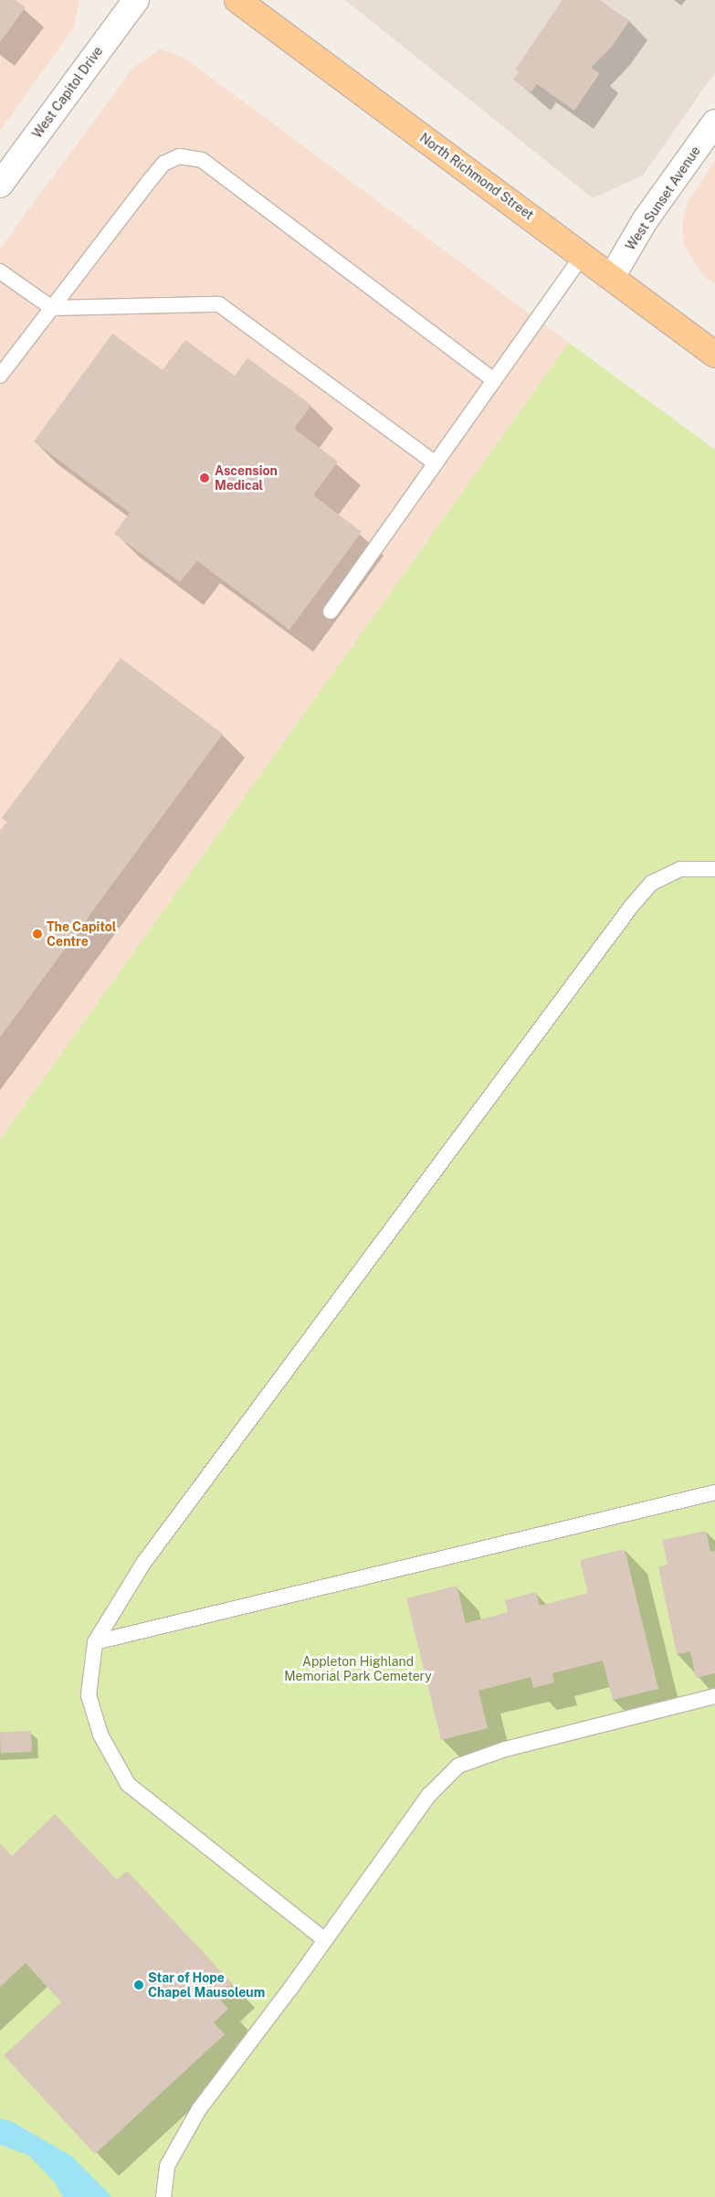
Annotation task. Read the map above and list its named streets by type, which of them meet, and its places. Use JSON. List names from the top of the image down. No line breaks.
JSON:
{"streets":{"main road":["North Richmond Street"],"street":["West Capitol Drive","West Sunset Avenue"]},"crossings":[["North Richmond Street","West Sunset Avenue"]],"parks":["Appleton Highland Memorial Park Cemetery"],"places":["Ascension Medical","The Capitol Centre","Star of Hope Chapel Mausoleum"]}
